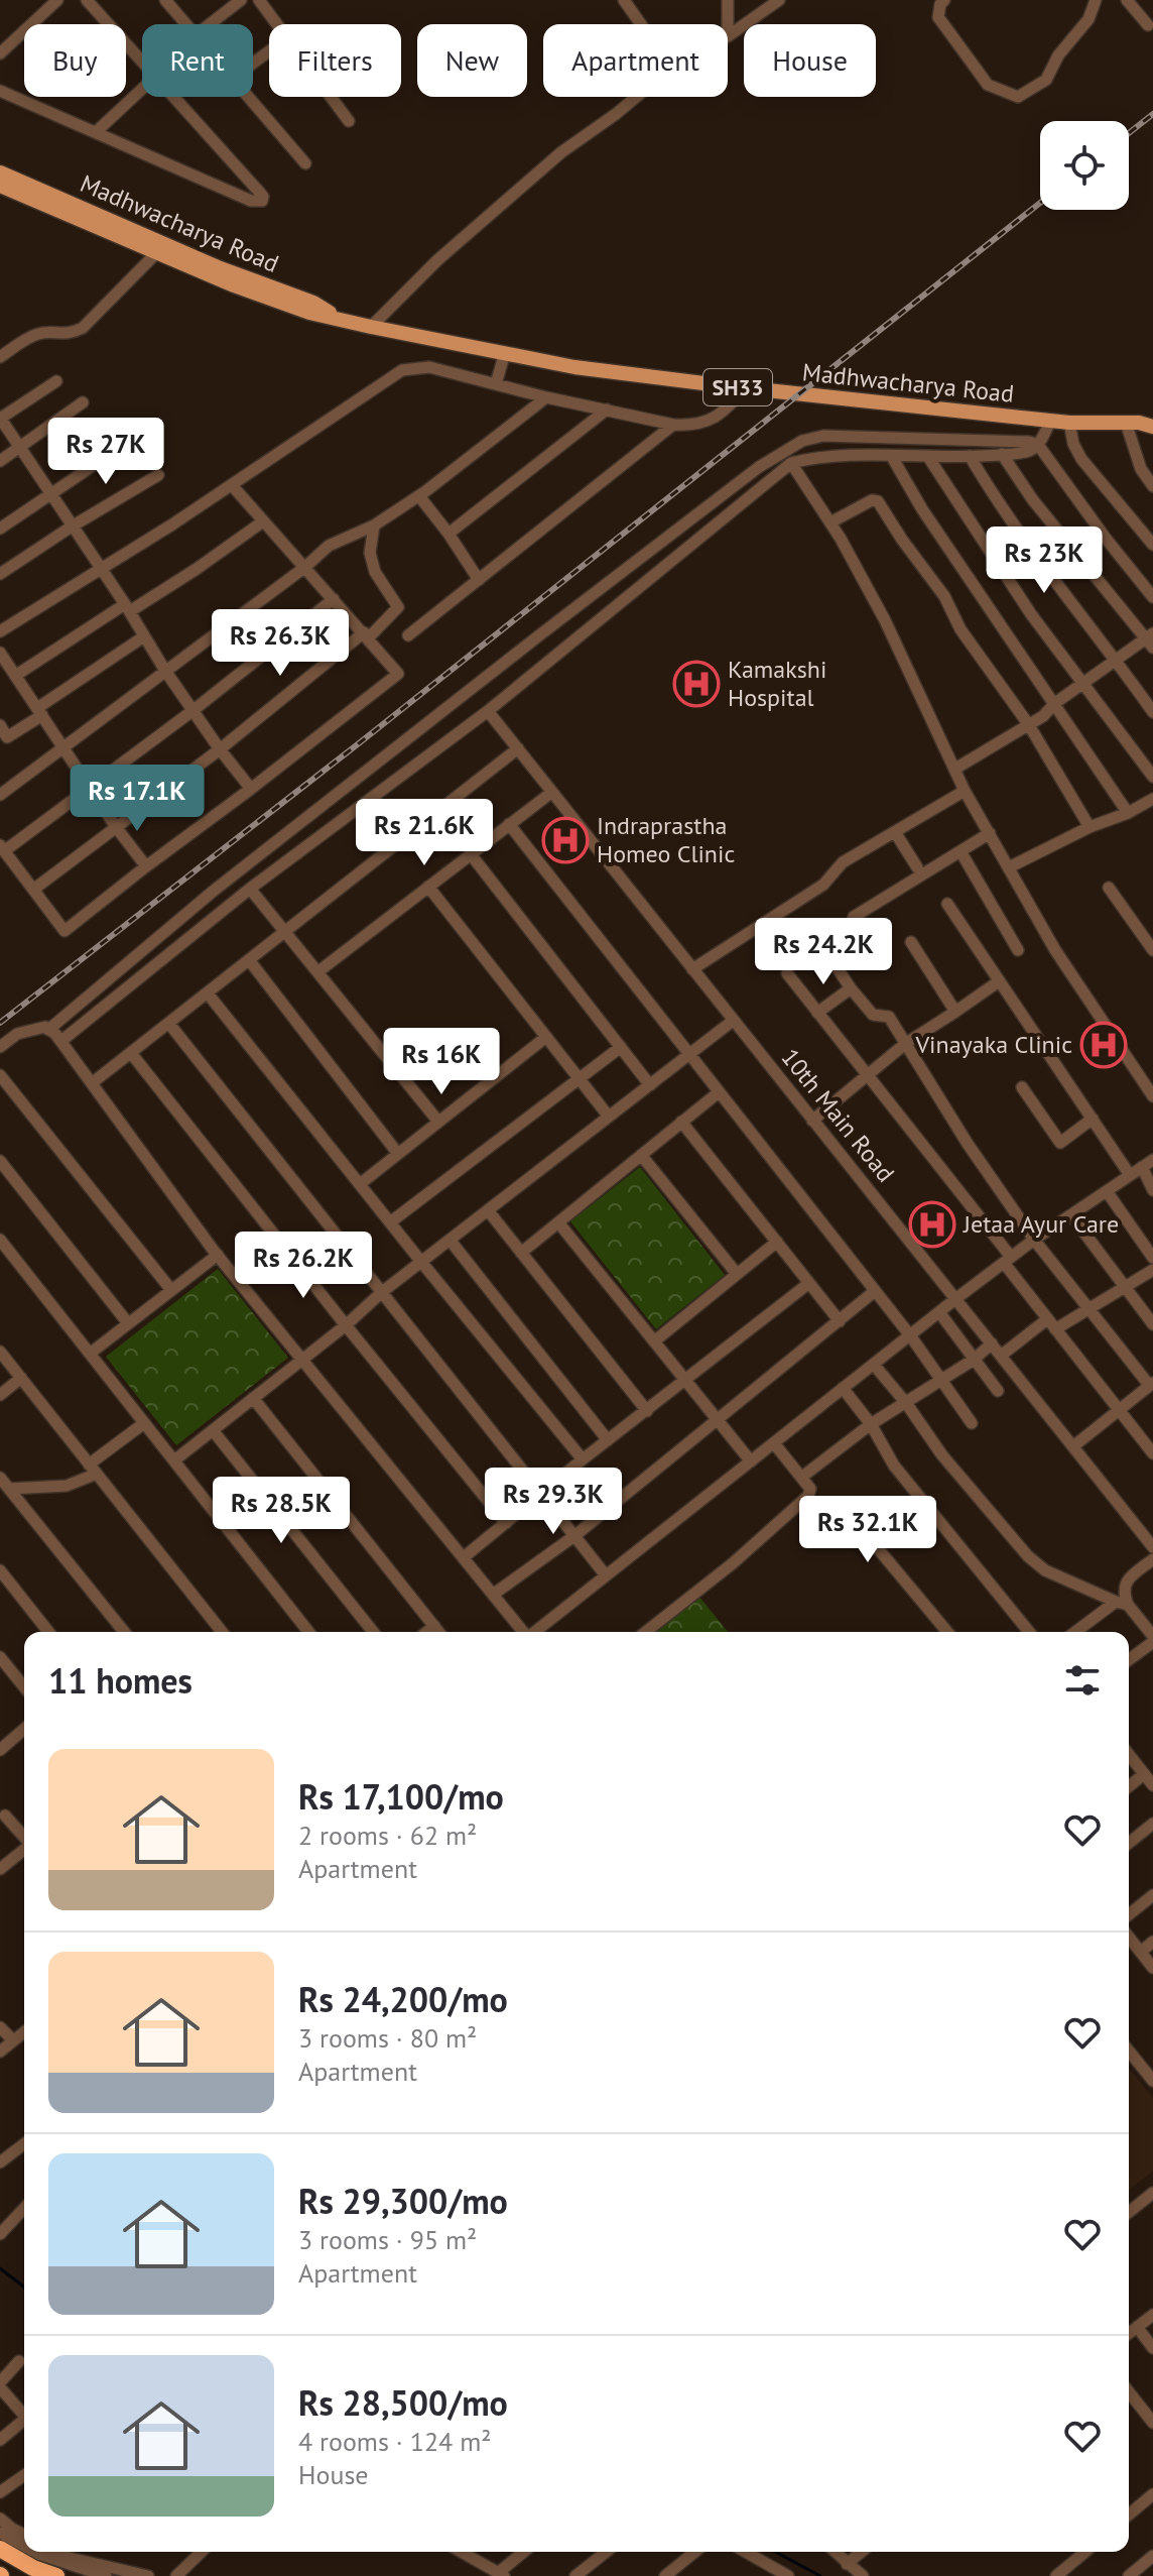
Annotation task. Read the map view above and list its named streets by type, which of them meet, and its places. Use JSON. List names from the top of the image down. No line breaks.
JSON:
{"streets":{"main road":["Madhwacharya Road","SH33"],"street":["10th Main Road"]},"places":{"hospital":["Kamakshi Hospital","Indraprastha Homeo Clinic","Vinayaka Clinic","Jetaa Ayur Care"]},"page":{"chip":["Buy","Rent","Filters","New","Apartment","House"],"price":["Rs 27K","Rs 23K","Rs 26.3K","Rs 17.1K","Rs 21.6K","Rs 24.2K","Rs 16K","Rs 26.2K","Rs 29.3K","Rs 28.5K","Rs 32.1K"],"heading":"11 homes","list":[{"name":"Rs 17,100/mo","note":"2 rooms · 62 m² · Apartment"},{"name":"Rs 24,200/mo","note":"3 rooms · 80 m² · Apartment"},{"name":"Rs 29,300/mo","note":"3 rooms · 95 m² · Apartment"},{"name":"Rs 28,500/mo","note":"4 rooms · 124 m² · House"}]}}
